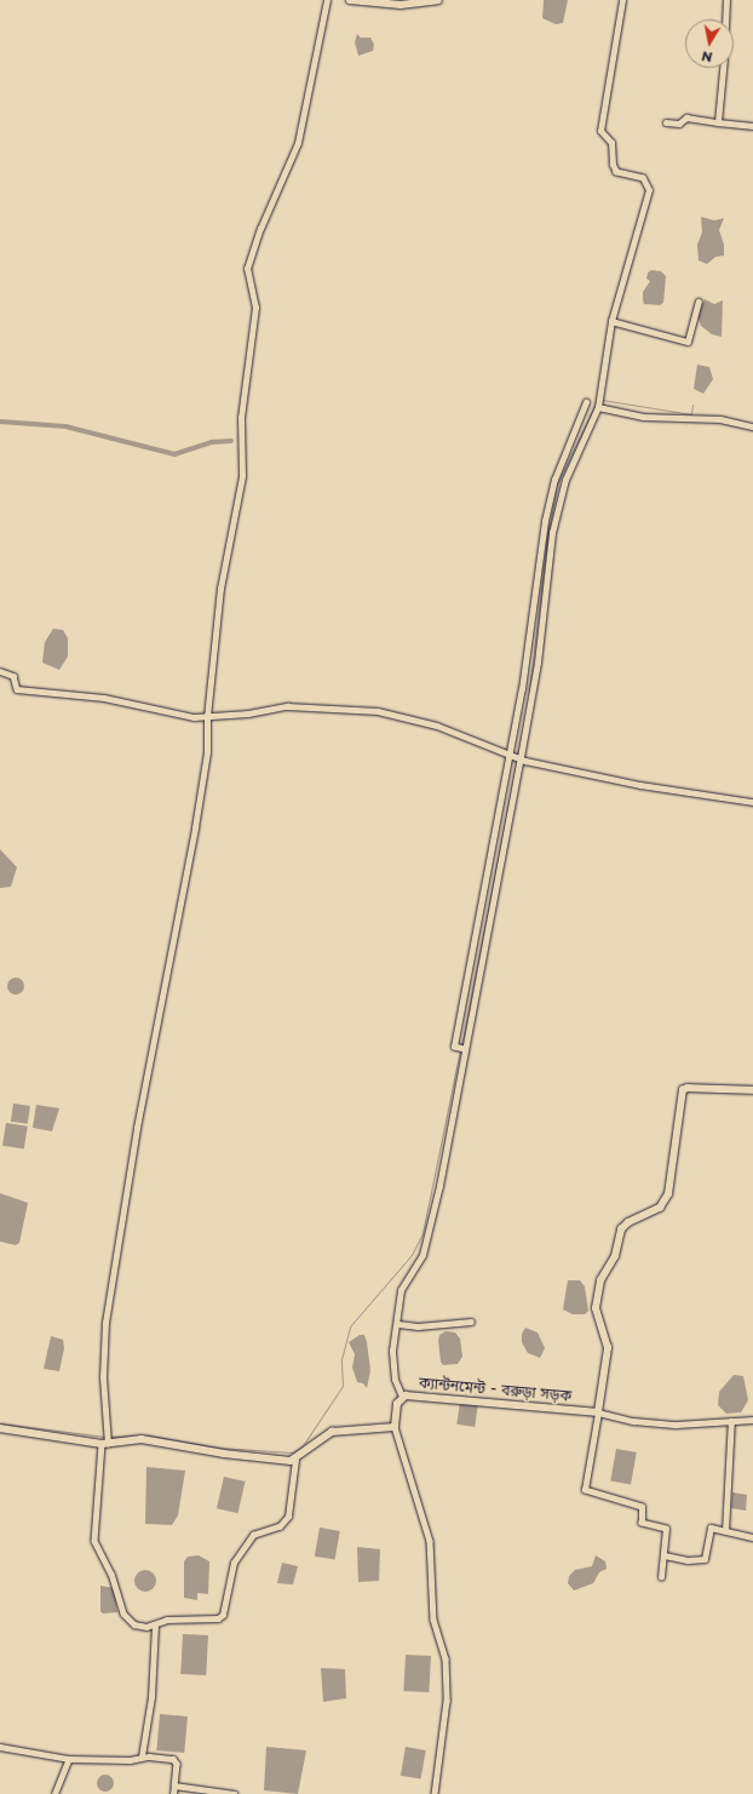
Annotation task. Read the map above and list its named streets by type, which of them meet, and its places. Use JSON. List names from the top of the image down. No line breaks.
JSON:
{"streets":{"main road":["ক্যান্টনমেন্ট - বরুড়া সড়ক"]},"north":"bottom"}
